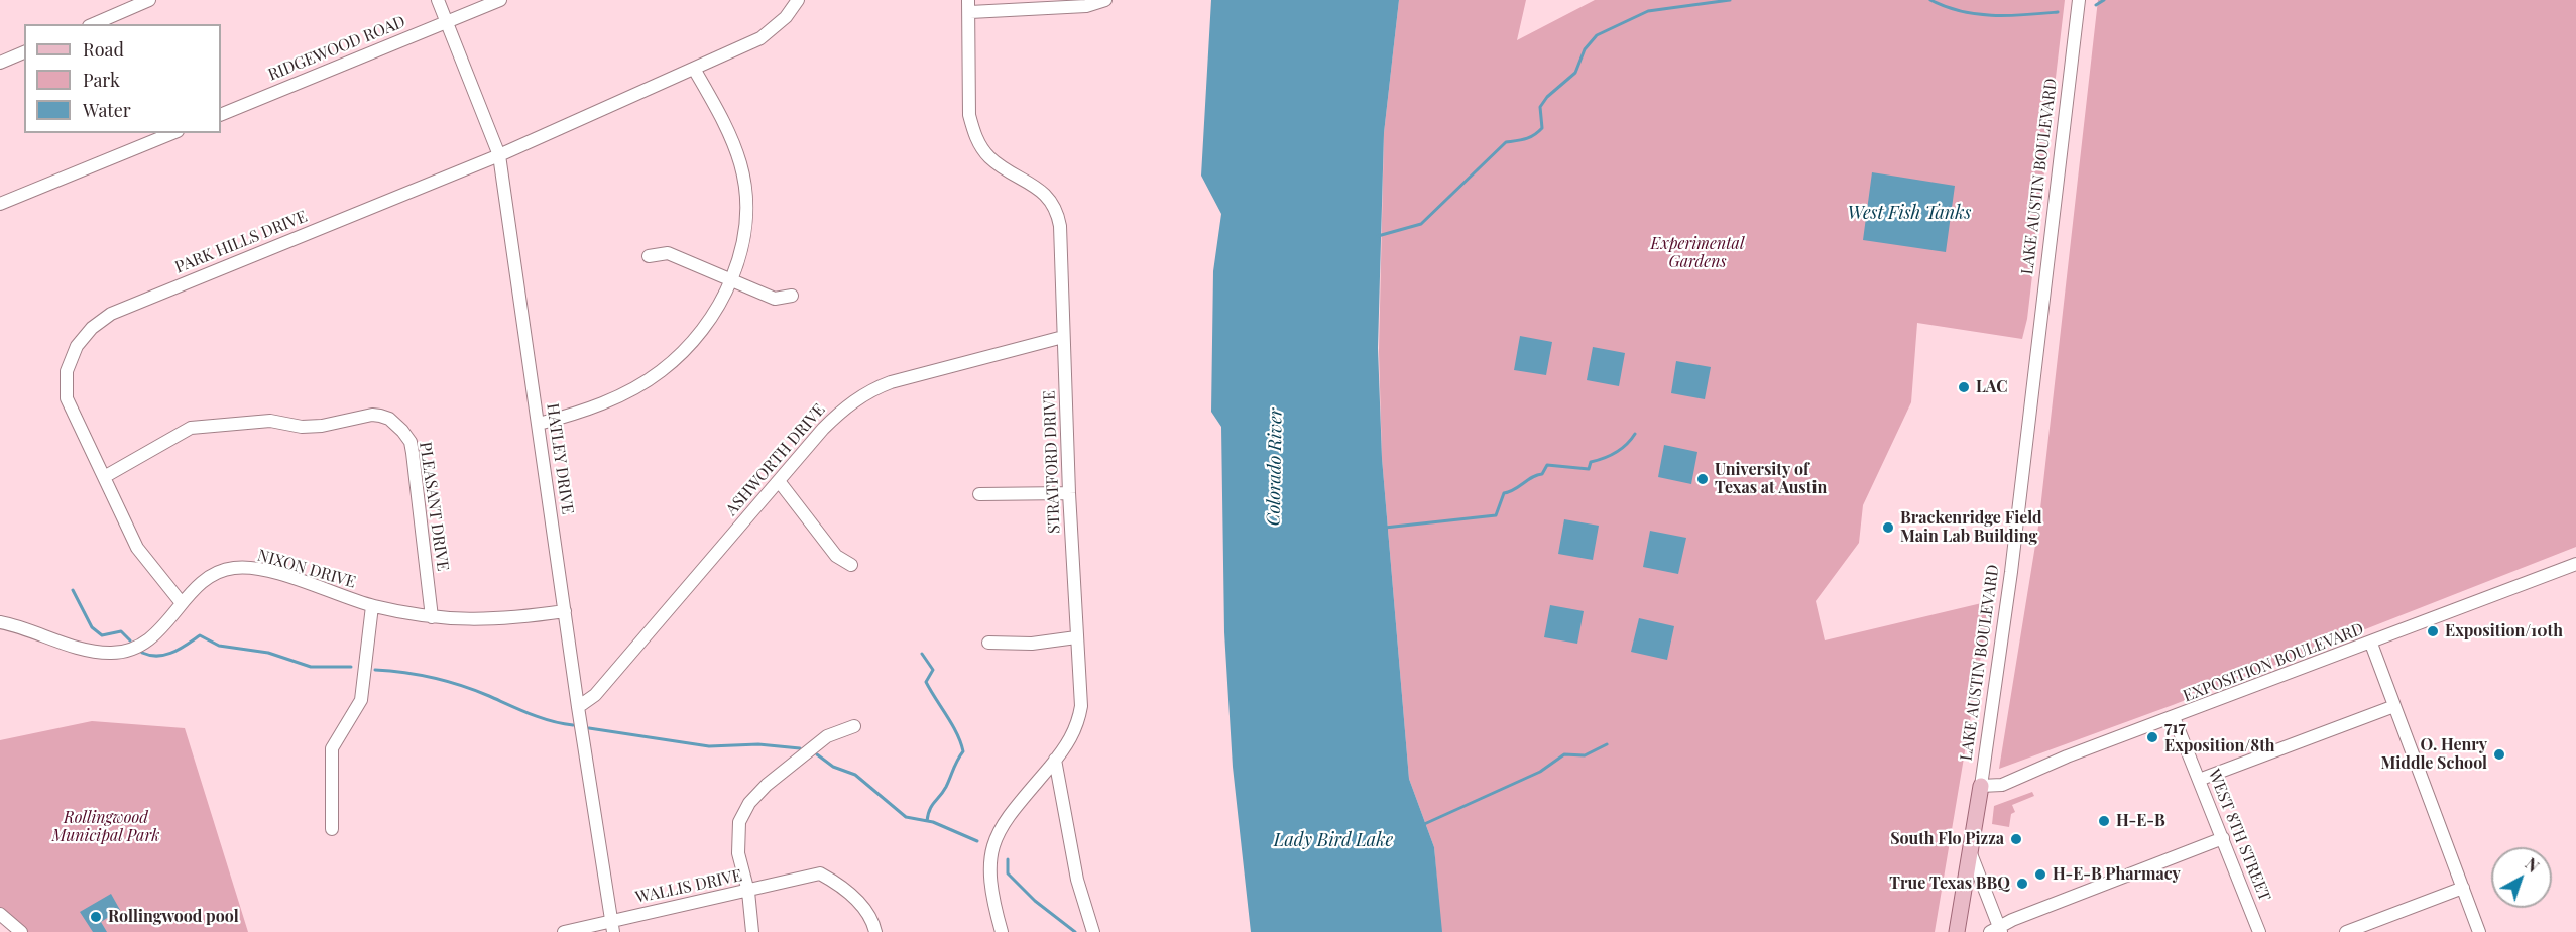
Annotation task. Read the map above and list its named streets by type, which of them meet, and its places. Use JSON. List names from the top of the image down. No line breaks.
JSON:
{"streets":{"main road":["LAKE AUSTIN BOULEVARD"],"street":["RIDGEWOOD ROAD","PARK HILLS DRIVE","HATLEY DRIVE","ASHWORTH DRIVE","STRATFORD DRIVE","PLEASANT DRIVE","NIXON DRIVE","EXPOSITION BOULEVARD","WEST 8TH STREET","WALLIS DRIVE"]},"crossings":[["RIDGEWOOD ROAD","HATLEY DRIVE"],["LAKE AUSTIN BOULEVARD","EXPOSITION BOULEVARD"],["PARK HILLS DRIVE","HATLEY DRIVE"],["PARK HILLS DRIVE","PLEASANT DRIVE"],["PARK HILLS DRIVE","NIXON DRIVE"],["HATLEY DRIVE","ASHWORTH DRIVE"],["HATLEY DRIVE","NIXON DRIVE"],["HATLEY DRIVE","WALLIS DRIVE"],["ASHWORTH DRIVE","STRATFORD DRIVE"],["PLEASANT DRIVE","NIXON DRIVE"],["EXPOSITION BOULEVARD","WEST 8TH STREET"]],"water":["West Fish Tanks","Colorado River","Lady Bird Lake"],"parks":["Experimental Gardens","Rollingwood Municipal Park"],"places":["LAC","University of Texas at Austin","Brackenridge Field Main Lab Building","Exposition/10th","717 Exposition/8th","O. Henry Middle School","H-E-B","South Flo Pizza","H-E-B Pharmacy","True Texas BBQ","Rollingwood pool"],"legend":["Road","Park","Water"],"north":"top right"}
